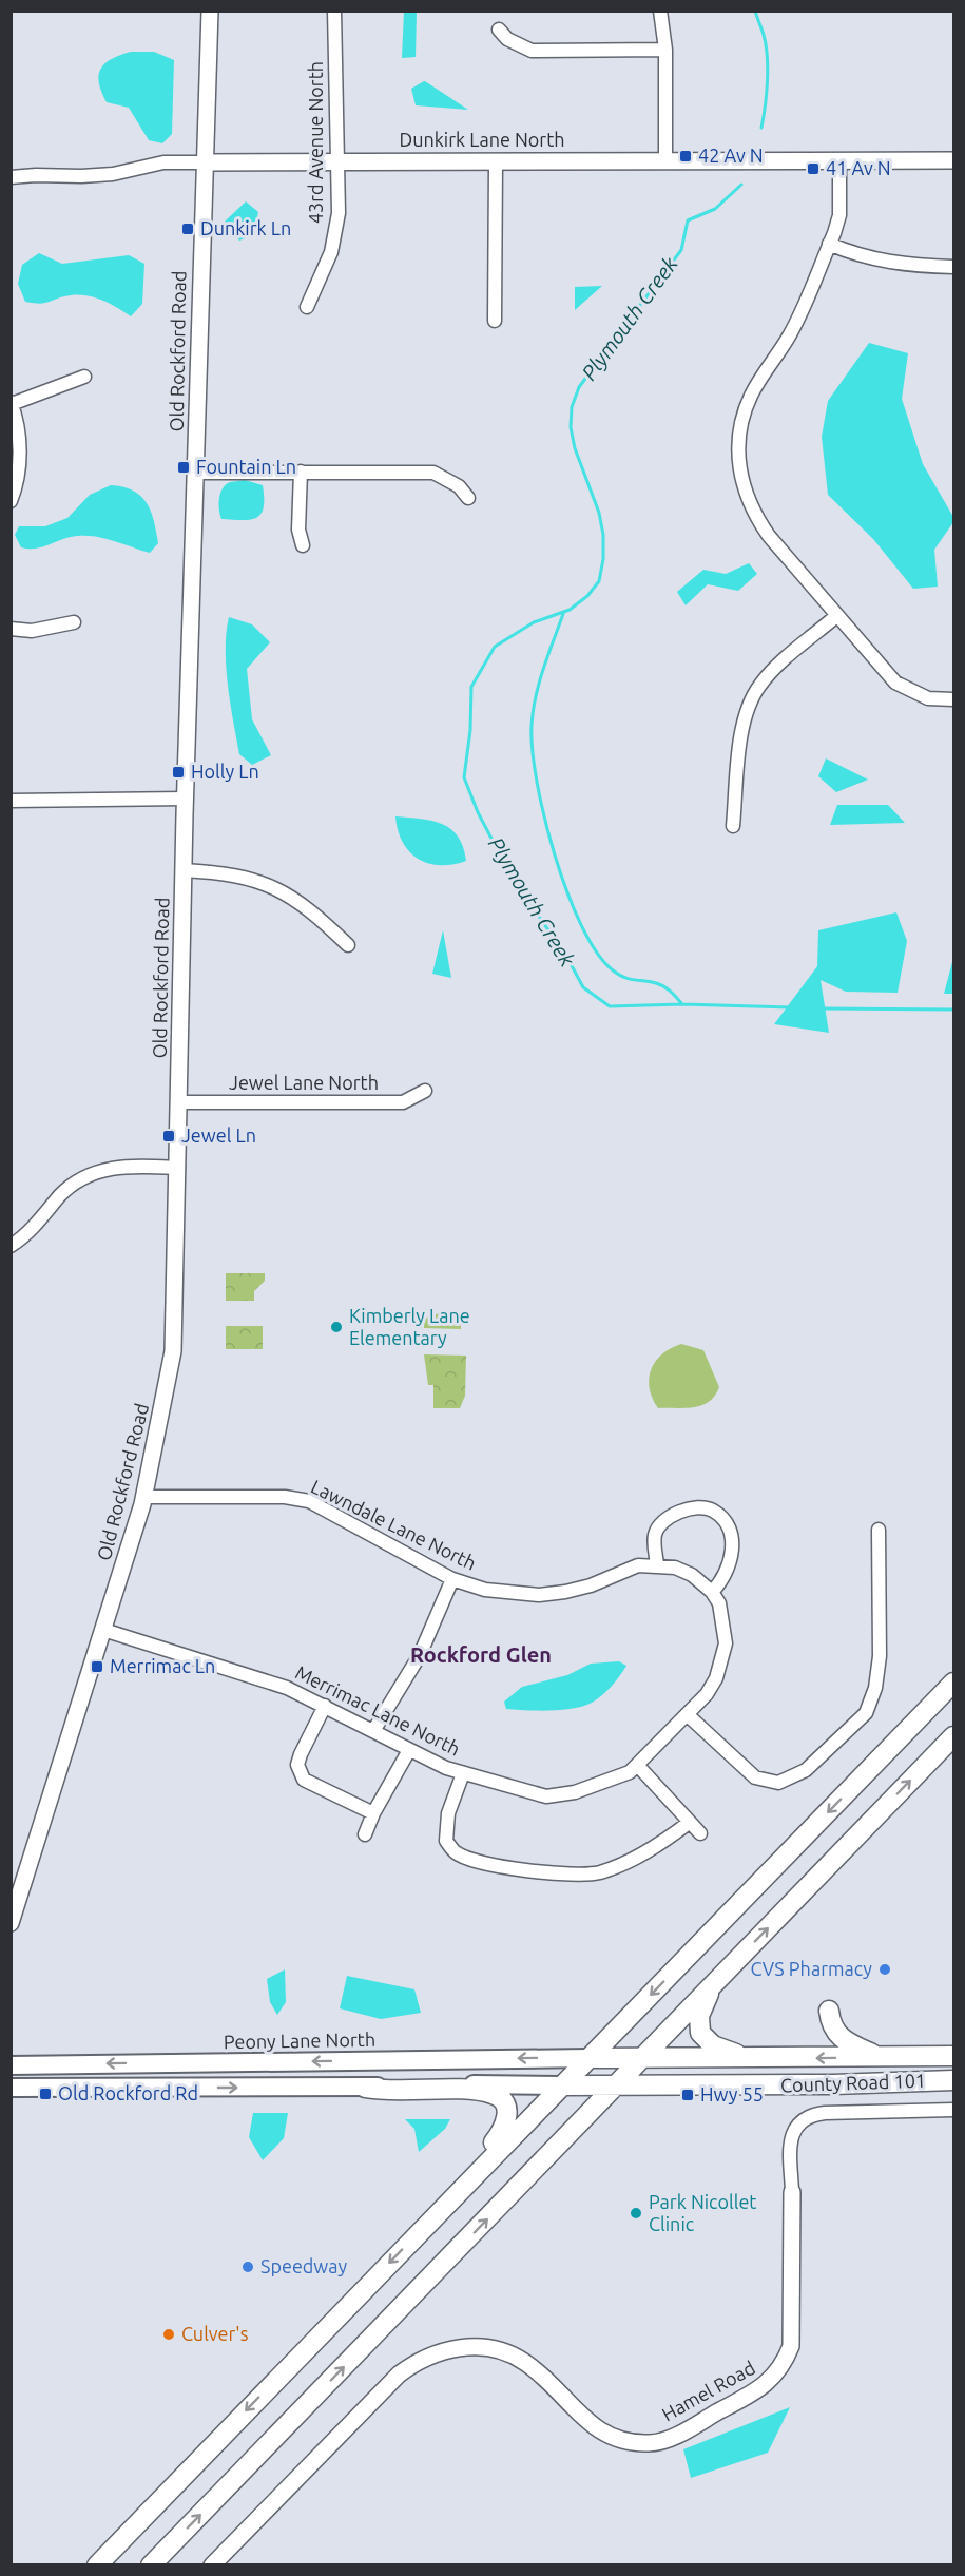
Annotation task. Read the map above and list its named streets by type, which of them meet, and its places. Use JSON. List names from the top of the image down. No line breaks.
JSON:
{"streets":{"main road":["Peony Lane North","County Road 101"],"street":["Dunkirk Lane North","43rd Avenue North","Old Rockford Road","Jewel Lane North","Lawndale Lane North","Merrimac Lane North","Hamel Road"]},"crossings":[["Dunkirk Lane North","43rd Avenue North"],["Dunkirk Lane North","Old Rockford Road"],["Old Rockford Road","Jewel Lane North"],["Old Rockford Road","Lawndale Lane North"],["Old Rockford Road","Merrimac Lane North"],["Peony Lane North","County Road 101"],["County Road 101","Hamel Road"]],"districts":["Rockford Glen"],"water":["Plymouth Creek"],"places":{"transit":["42 Av N","41 Av N","Dunkirk Ln","Fountain Ln","Holly Ln","Jewel Ln","Merrimac Ln","Old Rockford Rd","Hwy 55"],"other":["Kimberly Lane Elementary","CVS Pharmacy","Park Nicollet Clinic","Speedway","Culver's"]}}
